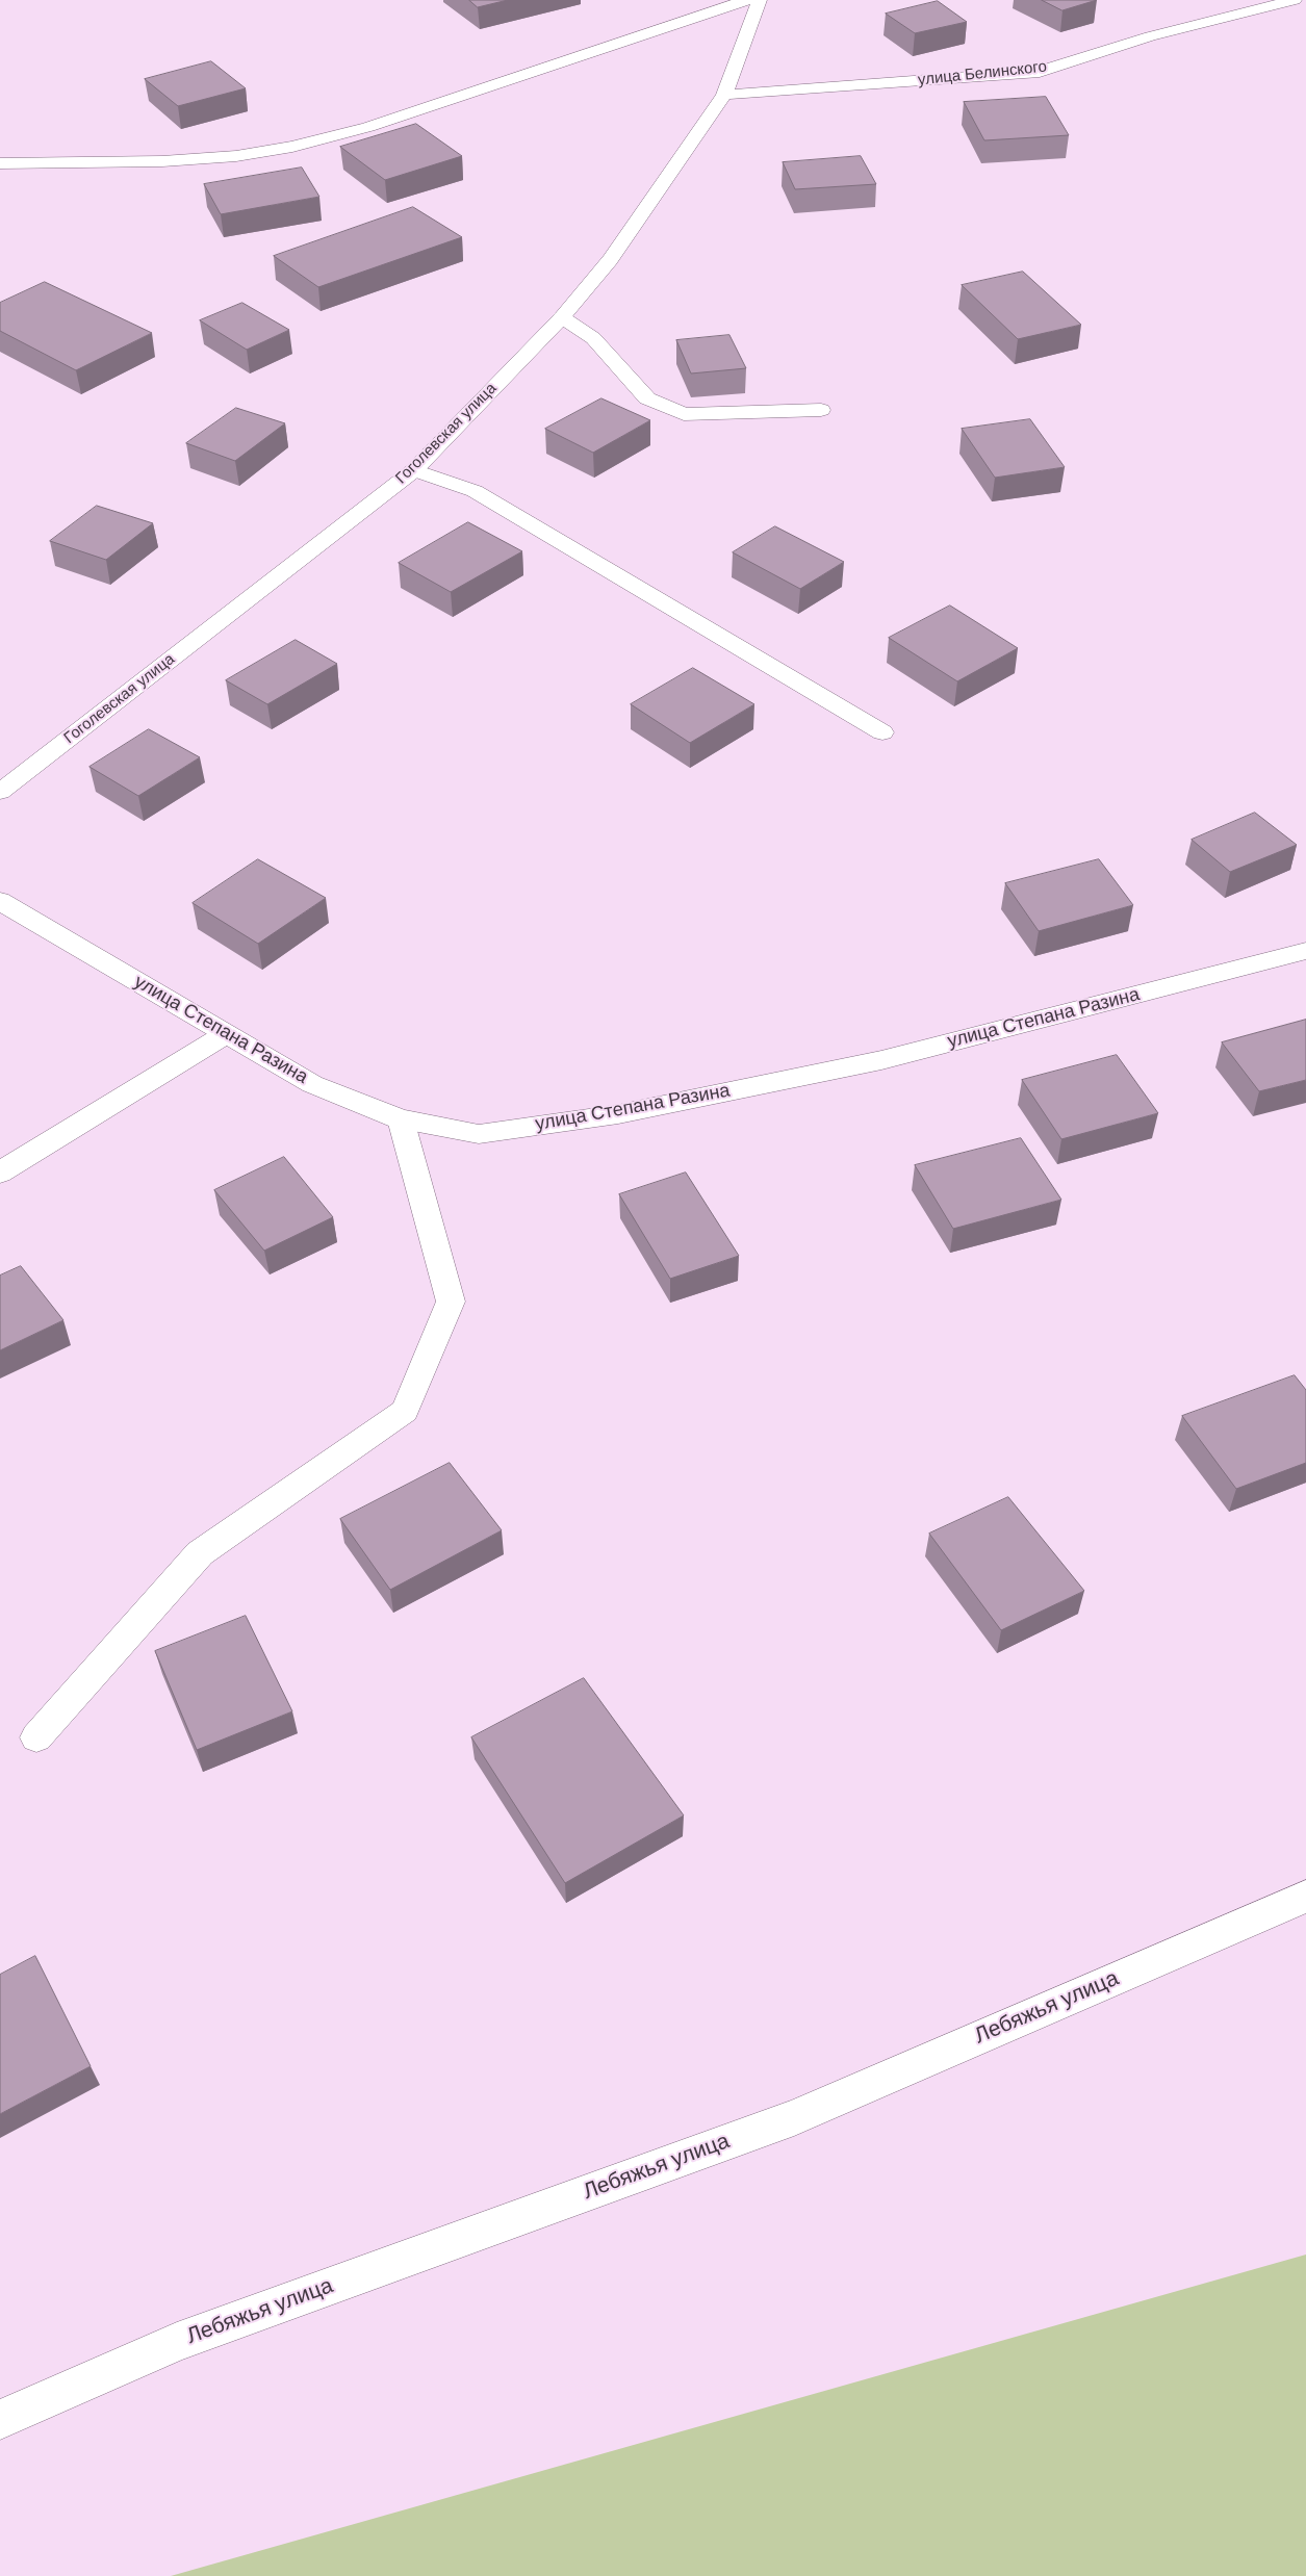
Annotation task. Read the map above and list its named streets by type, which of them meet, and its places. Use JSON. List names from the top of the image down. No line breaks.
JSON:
{"streets":{"street":["улица Белинского","Гоголевская улица","улица Степана Разина","Лебяжья улица"]},"crossings":[["улица Белинского","Гоголевская улица"]]}
